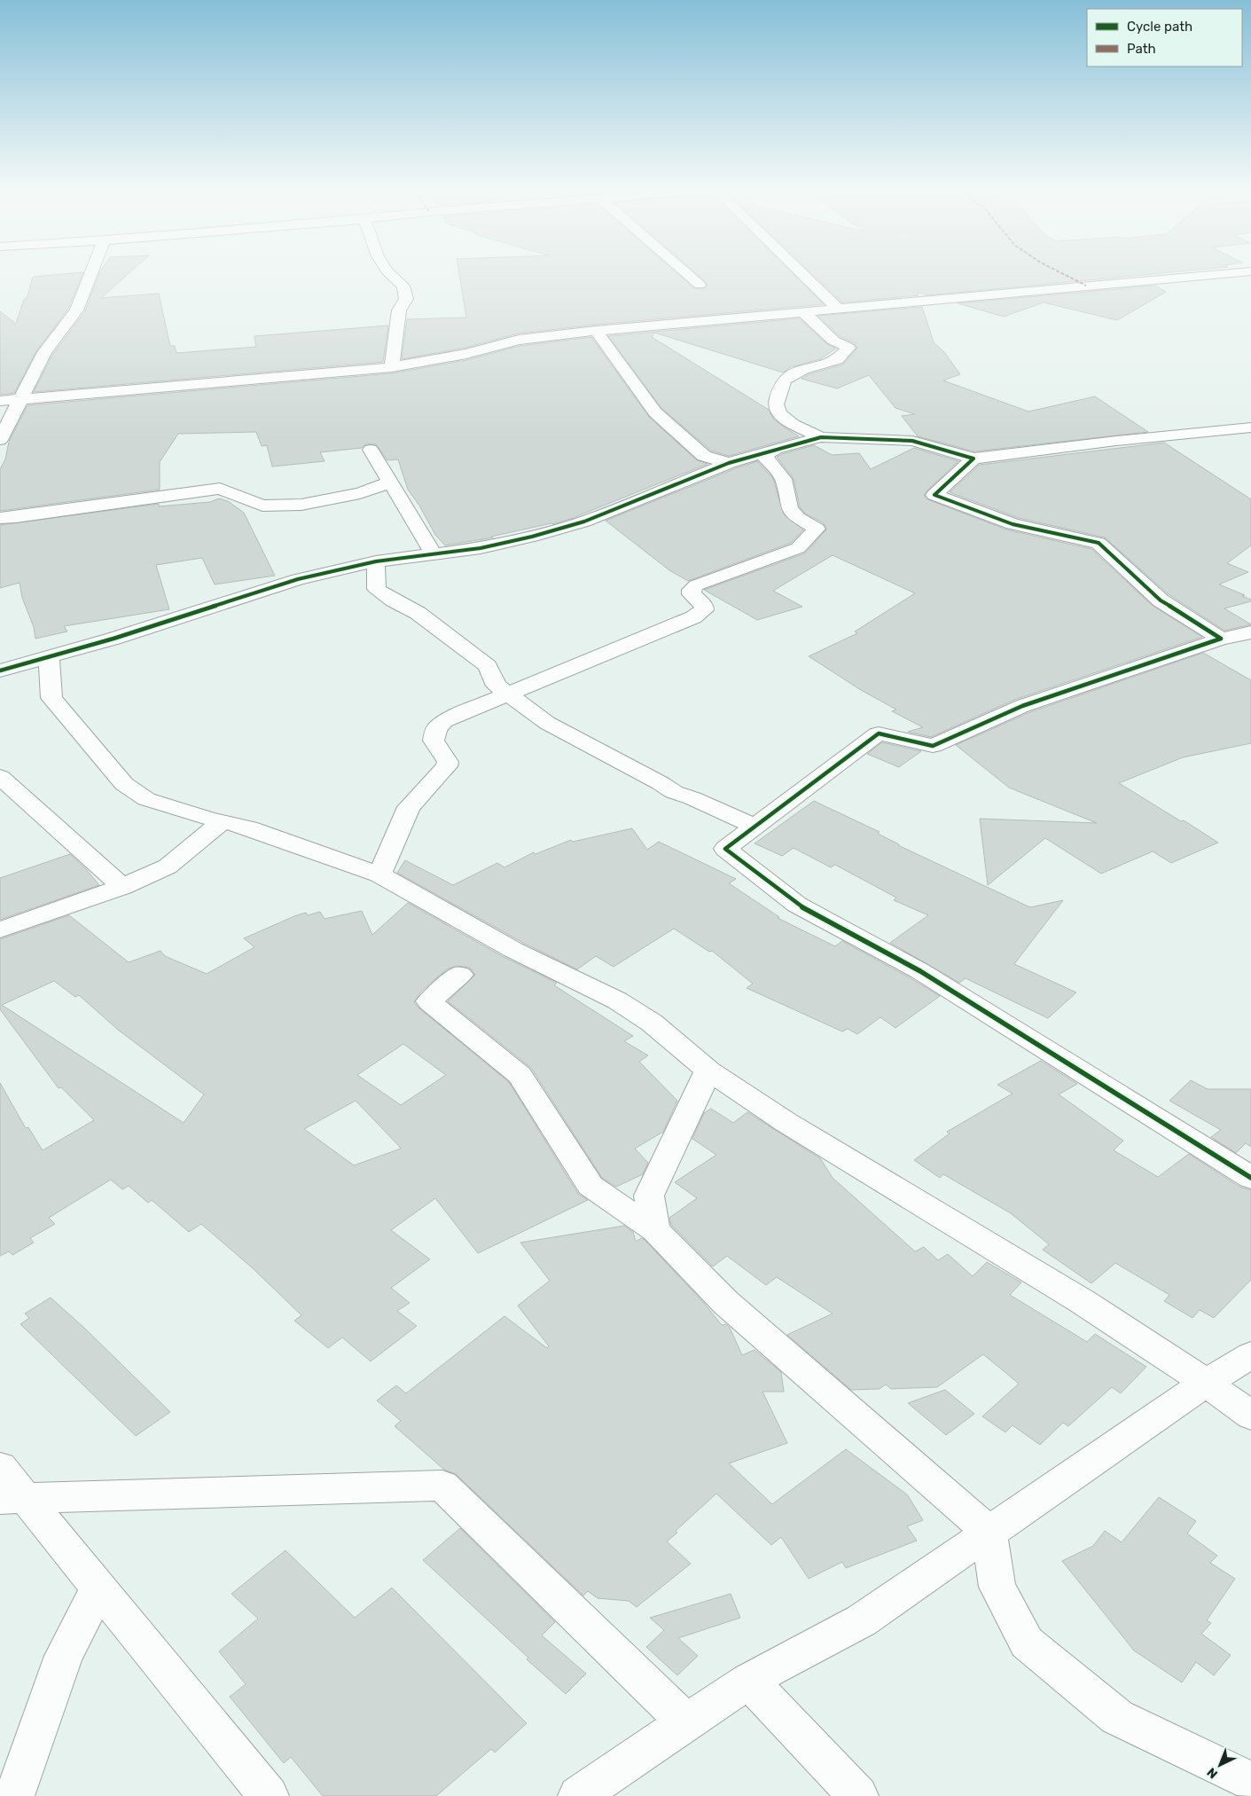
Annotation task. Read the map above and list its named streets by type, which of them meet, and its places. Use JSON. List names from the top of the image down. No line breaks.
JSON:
{"legend":["Cycle path","Path"],"north":"bottom left"}
